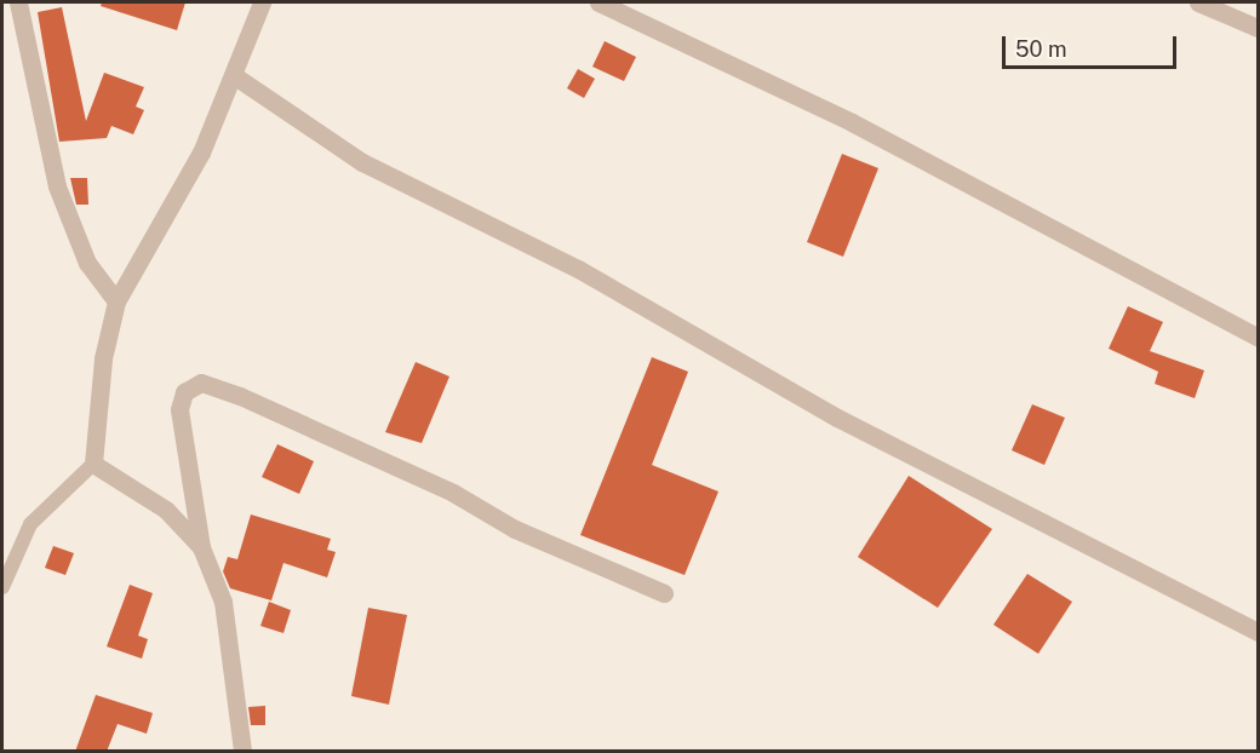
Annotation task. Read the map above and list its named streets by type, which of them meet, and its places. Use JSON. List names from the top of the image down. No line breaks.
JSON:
{"scale_bar":"50 m"}
